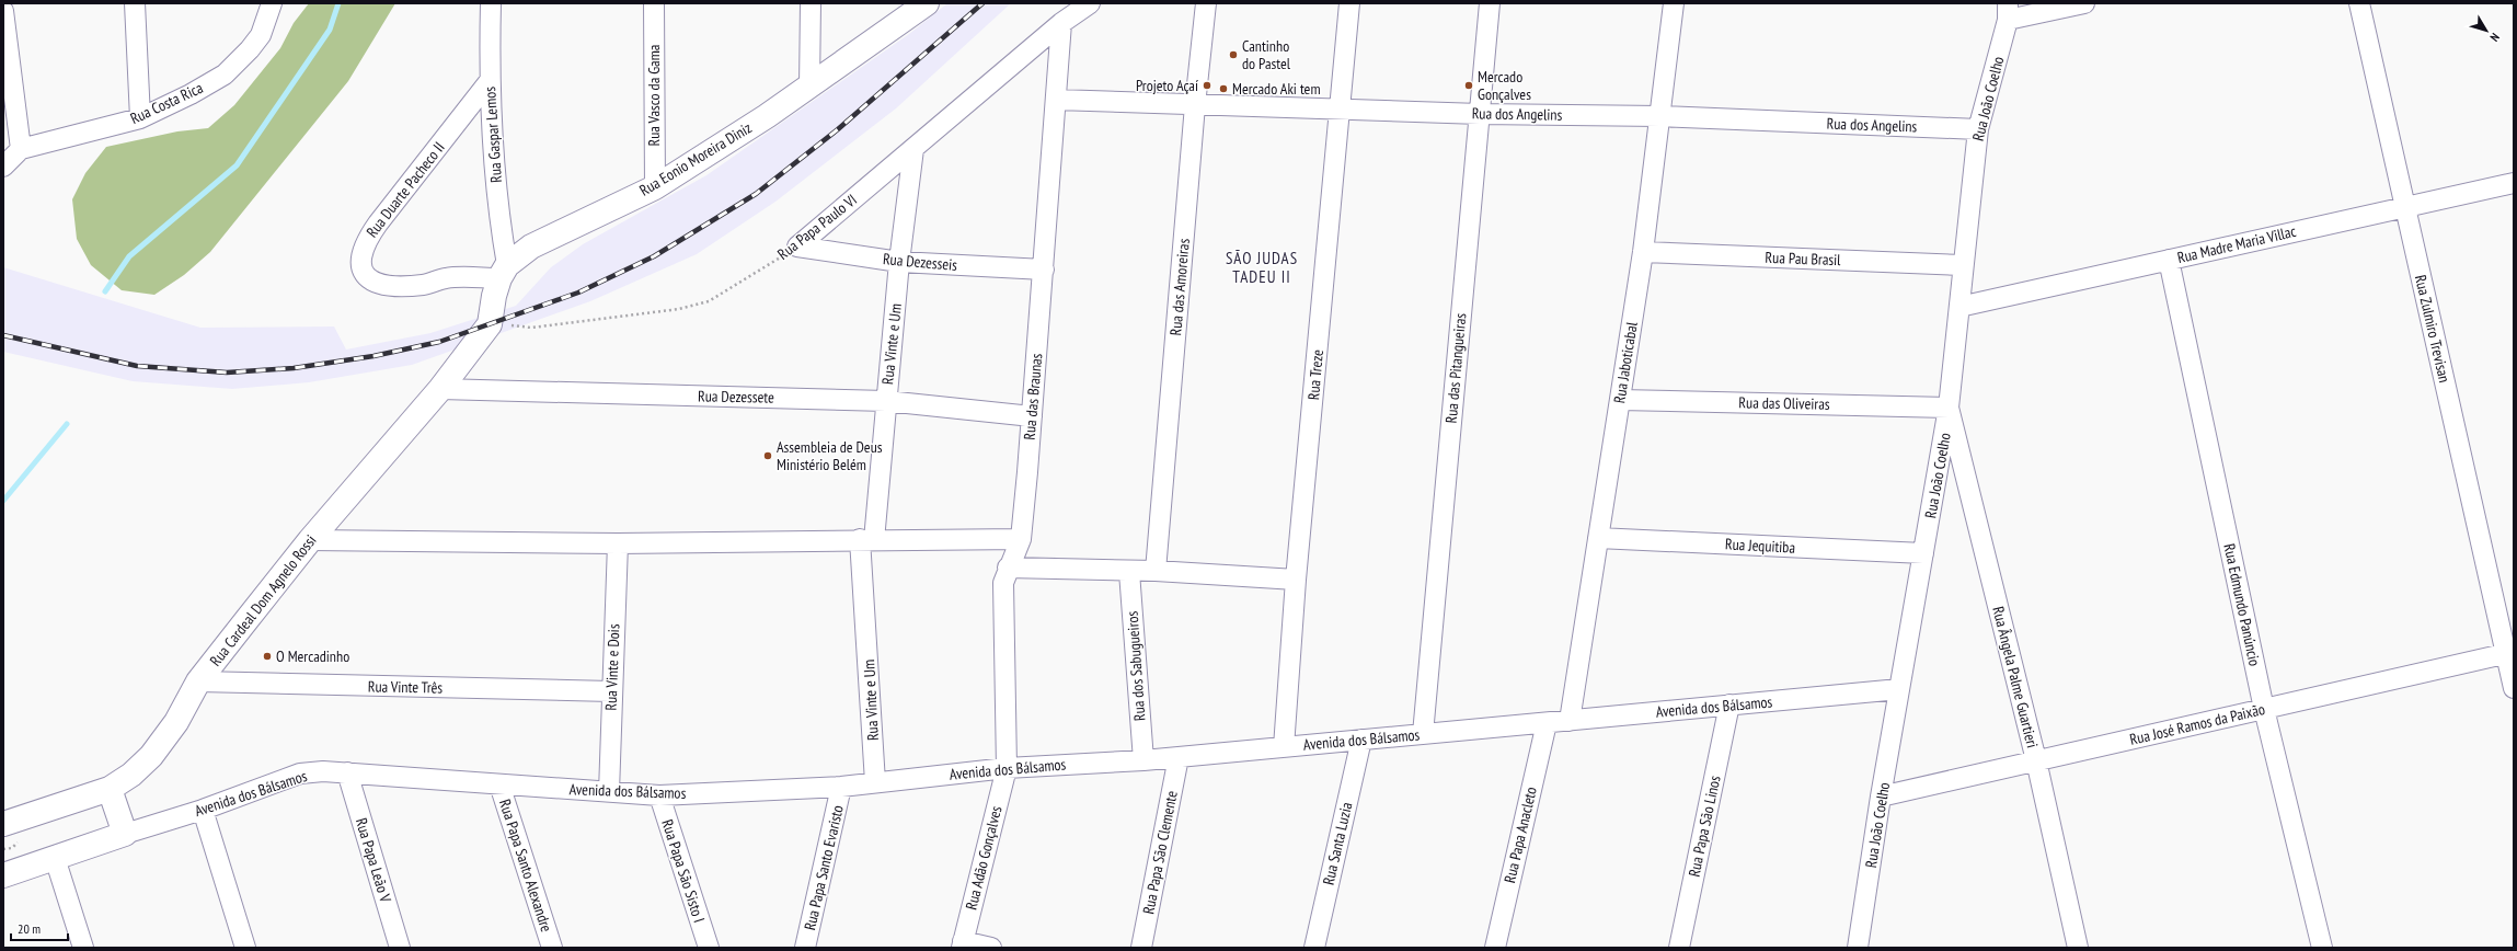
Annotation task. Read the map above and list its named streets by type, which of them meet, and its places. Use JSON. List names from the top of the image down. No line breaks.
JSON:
{"streets":{"main road":["Rua Eonio Moreira Diniz","Rua Cardeal Dom Agnelo Rossi"],"street":["Rua Vasco da Gama","Rua João Coelho","Rua Costa Rica","Rua dos Angelins","Rua Gaspar Lemos","Rua Duarte Pacheco II","Rua Papa Paulo VI","Rua Madre Maria Villac","Rua Pau Brasil","Rua Dezesseis","Rua das Amoreiras","Rua Zulmiro Trevisan","Rua Vinte e Um","Rua Jaboticabal","Rua das Pitangueiras","Rua Treze","Rua Dezessete","Rua das Braunas","Rua das Oliveiras","Rua Jequitiba","Rua Edmundo Panúncio","Rua dos Sabugueiros","Rua Vinte e Dois","Rua Ângela Palme Guartieri","Rua Vinte Três","Avenida dos Bálsamos","Rua José Ramos da Paixão","Rua Papa São Linos","Rua Papa Anacleto","Rua Santa Luzia","Rua Papa São Clemente","Rua Adão Gonçalves","Rua Papa Leão V","Rua Papa Santo Alexandre","Rua Papa Santo Evaristo","Rua Papa São Sisto I"]},"crossings":[["Rua Vasco da Gama","Rua Eonio Moreira Diniz"],["Rua João Coelho","Rua dos Angelins"],["Rua João Coelho","Rua Madre Maria Villac"],["Rua João Coelho","Rua Pau Brasil"],["Rua João Coelho","Rua das Oliveiras"],["Rua João Coelho","Rua Jequitiba"],["Rua João Coelho","Rua Ângela Palme Guartieri"],["Rua João Coelho","Avenida dos Bálsamos"],["Rua João Coelho","Rua José Ramos da Paixão"],["Rua dos Angelins","Rua das Amoreiras"],["Rua dos Angelins","Rua Jaboticabal"],["Rua dos Angelins","Rua das Pitangueiras"],["Rua dos Angelins","Rua Treze"],["Rua dos Angelins","Rua das Braunas"],["Rua Gaspar Lemos","Rua Eonio Moreira Diniz"],["Rua Gaspar Lemos","Rua Duarte Pacheco II"],["Rua Eonio Moreira Diniz","Rua Duarte Pacheco II"],["Rua Papa Paulo VI","Rua Dezesseis"],["Rua Papa Paulo VI","Rua Vinte e Um"],["Rua Papa Paulo VI","Rua das Braunas"],["Rua Papa Paulo VI","Rua Cardeal Dom Agnelo Rossi"],["Rua Madre Maria Villac","Rua Zulmiro Trevisan"],["Rua Madre Maria Villac","Rua Edmundo Panúncio"],["Rua Pau Brasil","Rua Jaboticabal"],["Rua Dezesseis","Rua Vinte e Um"],["Rua Dezesseis","Rua das Braunas"],["Rua Zulmiro Trevisan","Rua José Ramos da Paixão"],["Rua Vinte e Um","Rua Dezessete"],["Rua Vinte e Um","Avenida dos Bálsamos"],["Rua Jaboticabal","Rua das Oliveiras"],["Rua Jaboticabal","Rua Jequitiba"],["Rua Jaboticabal","Avenida dos Bálsamos"],["Rua das Pitangueiras","Avenida dos Bálsamos"],["Rua Treze","Avenida dos Bálsamos"],["Rua Dezessete","Rua das Braunas"],["Rua Dezessete","Rua Cardeal Dom Agnelo Rossi"],["Rua das Braunas","Avenida dos Bálsamos"],["Rua das Braunas","Rua Adão Gonçalves"],["Rua das Oliveiras","Rua Ângela Palme Guartieri"],["Rua Cardeal Dom Agnelo Rossi","Rua Vinte Três"],["Rua Edmundo Panúncio","Rua José Ramos da Paixão"],["Rua dos Sabugueiros","Avenida dos Bálsamos"],["Rua Vinte e Dois","Rua Vinte Três"],["Rua Vinte e Dois","Avenida dos Bálsamos"],["Rua Ângela Palme Guartieri","Rua José Ramos da Paixão"],["Avenida dos Bálsamos","Rua Papa São Linos"],["Avenida dos Bálsamos","Rua Papa Anacleto"],["Avenida dos Bálsamos","Rua Santa Luzia"],["Avenida dos Bálsamos","Rua Papa São Clemente"],["Avenida dos Bálsamos","Rua Adão Gonçalves"],["Avenida dos Bálsamos","Rua Papa Leão V"],["Avenida dos Bálsamos","Rua Papa Santo Alexandre"],["Avenida dos Bálsamos","Rua Papa Santo Evaristo"],["Avenida dos Bálsamos","Rua Papa São Sisto I"]],"districts":["SÃO JUDAS TADEU II"],"places":["Cantinho do Pastel","Projeto Açaí","Mercado Gonçalves","Mercado Aki tem","Assembleia de Deus Ministério Belém","O Mercadinho"],"scale_bar":"20 m","north":"bottom right"}
